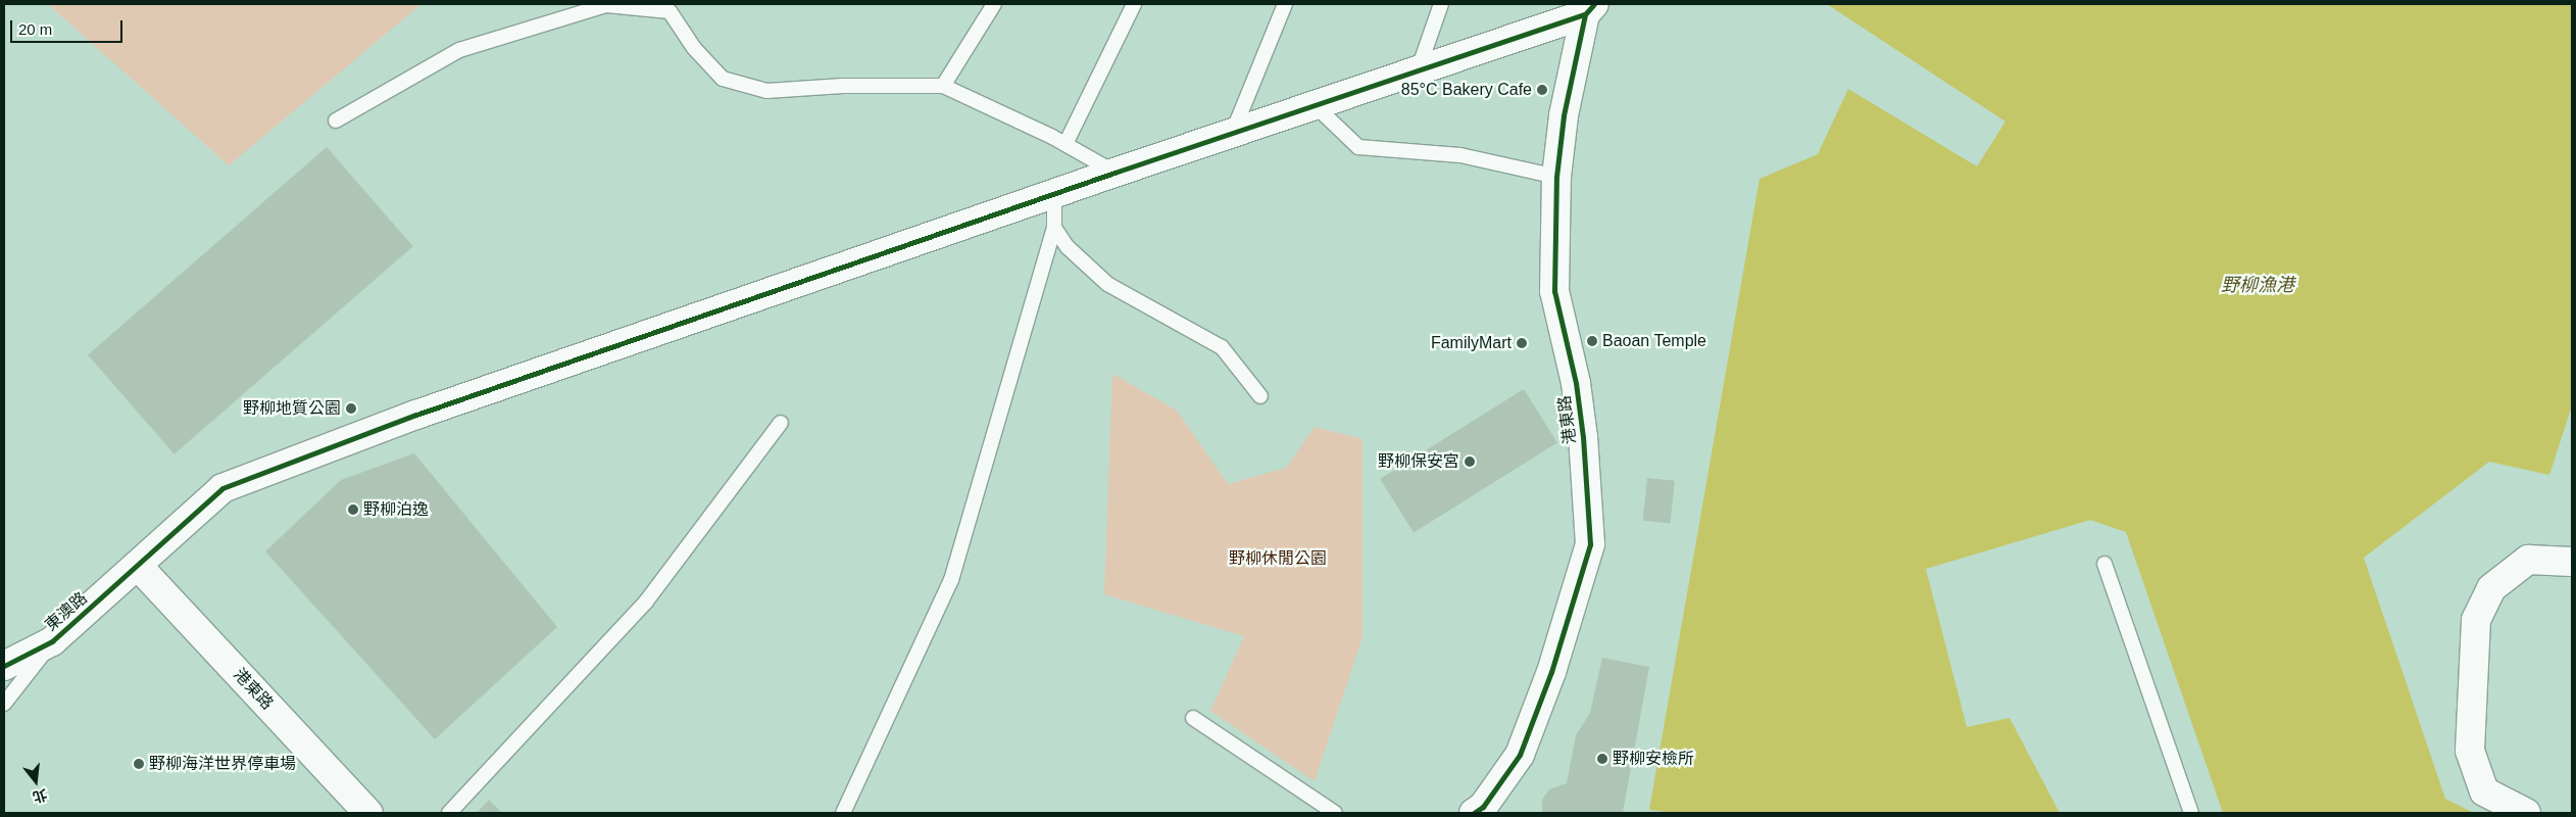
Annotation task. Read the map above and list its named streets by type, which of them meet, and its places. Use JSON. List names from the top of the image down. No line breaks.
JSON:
{"streets":{"street":["港東路","東澳路"]},"crossings":[["港東路","東澳路"]],"water":["野柳漁港"],"parks":["野柳休閒公園"],"places":["85°C Bakery Cafe","Baoan Temple","FamilyMart","野柳地質公園","野柳保安宮","野柳泊逸","野柳安檢所","野柳海洋世界停車場"],"scale_bar":"20 m","north":"bottom"}
